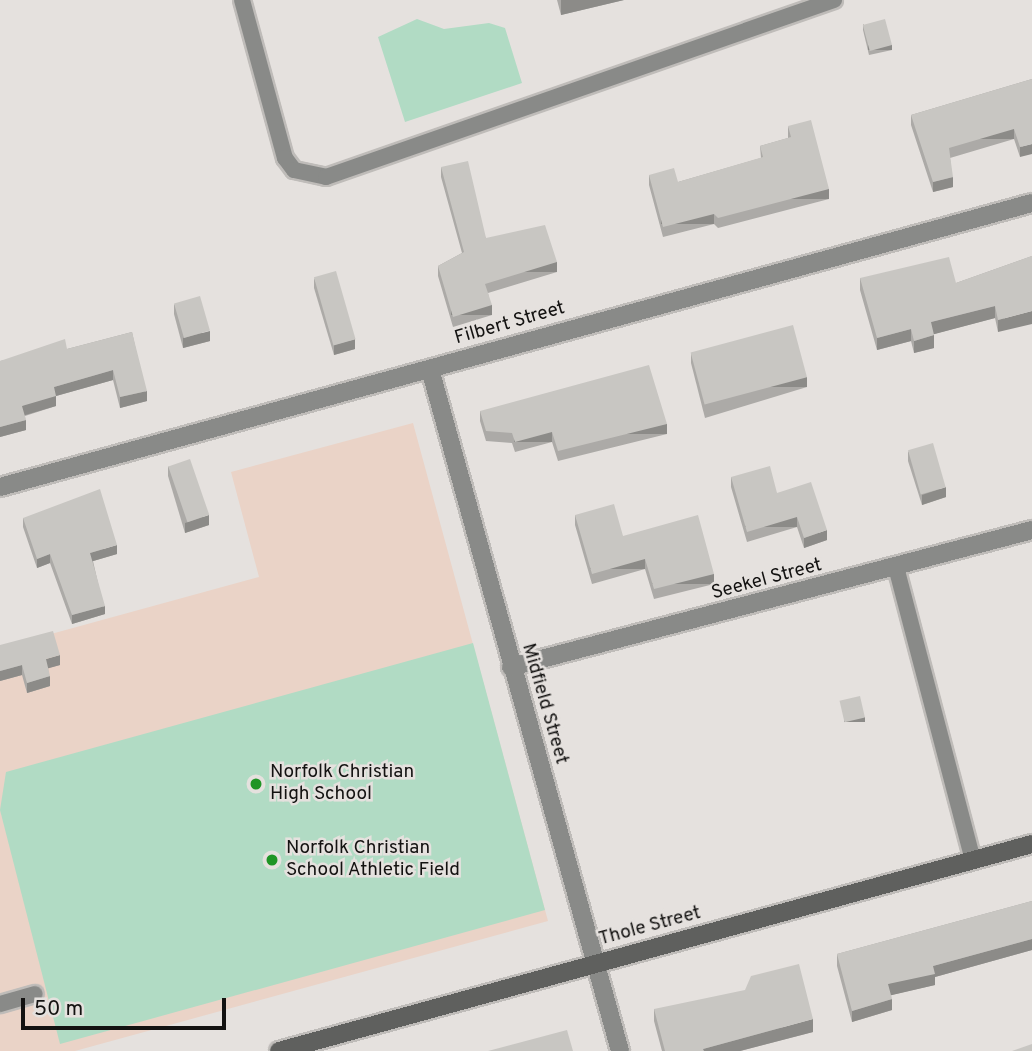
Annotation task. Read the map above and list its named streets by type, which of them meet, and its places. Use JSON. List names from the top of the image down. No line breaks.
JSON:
{"streets":{"street":["Filbert Street","Seekel Street","Midfield Street","Thole Street"]},"crossings":[["Filbert Street","Midfield Street"],["Seekel Street","Midfield Street"],["Midfield Street","Thole Street"]],"places":["Norfolk Christian High School","Norfolk Christian School Athletic Field"],"scale_bar":"50 m"}
